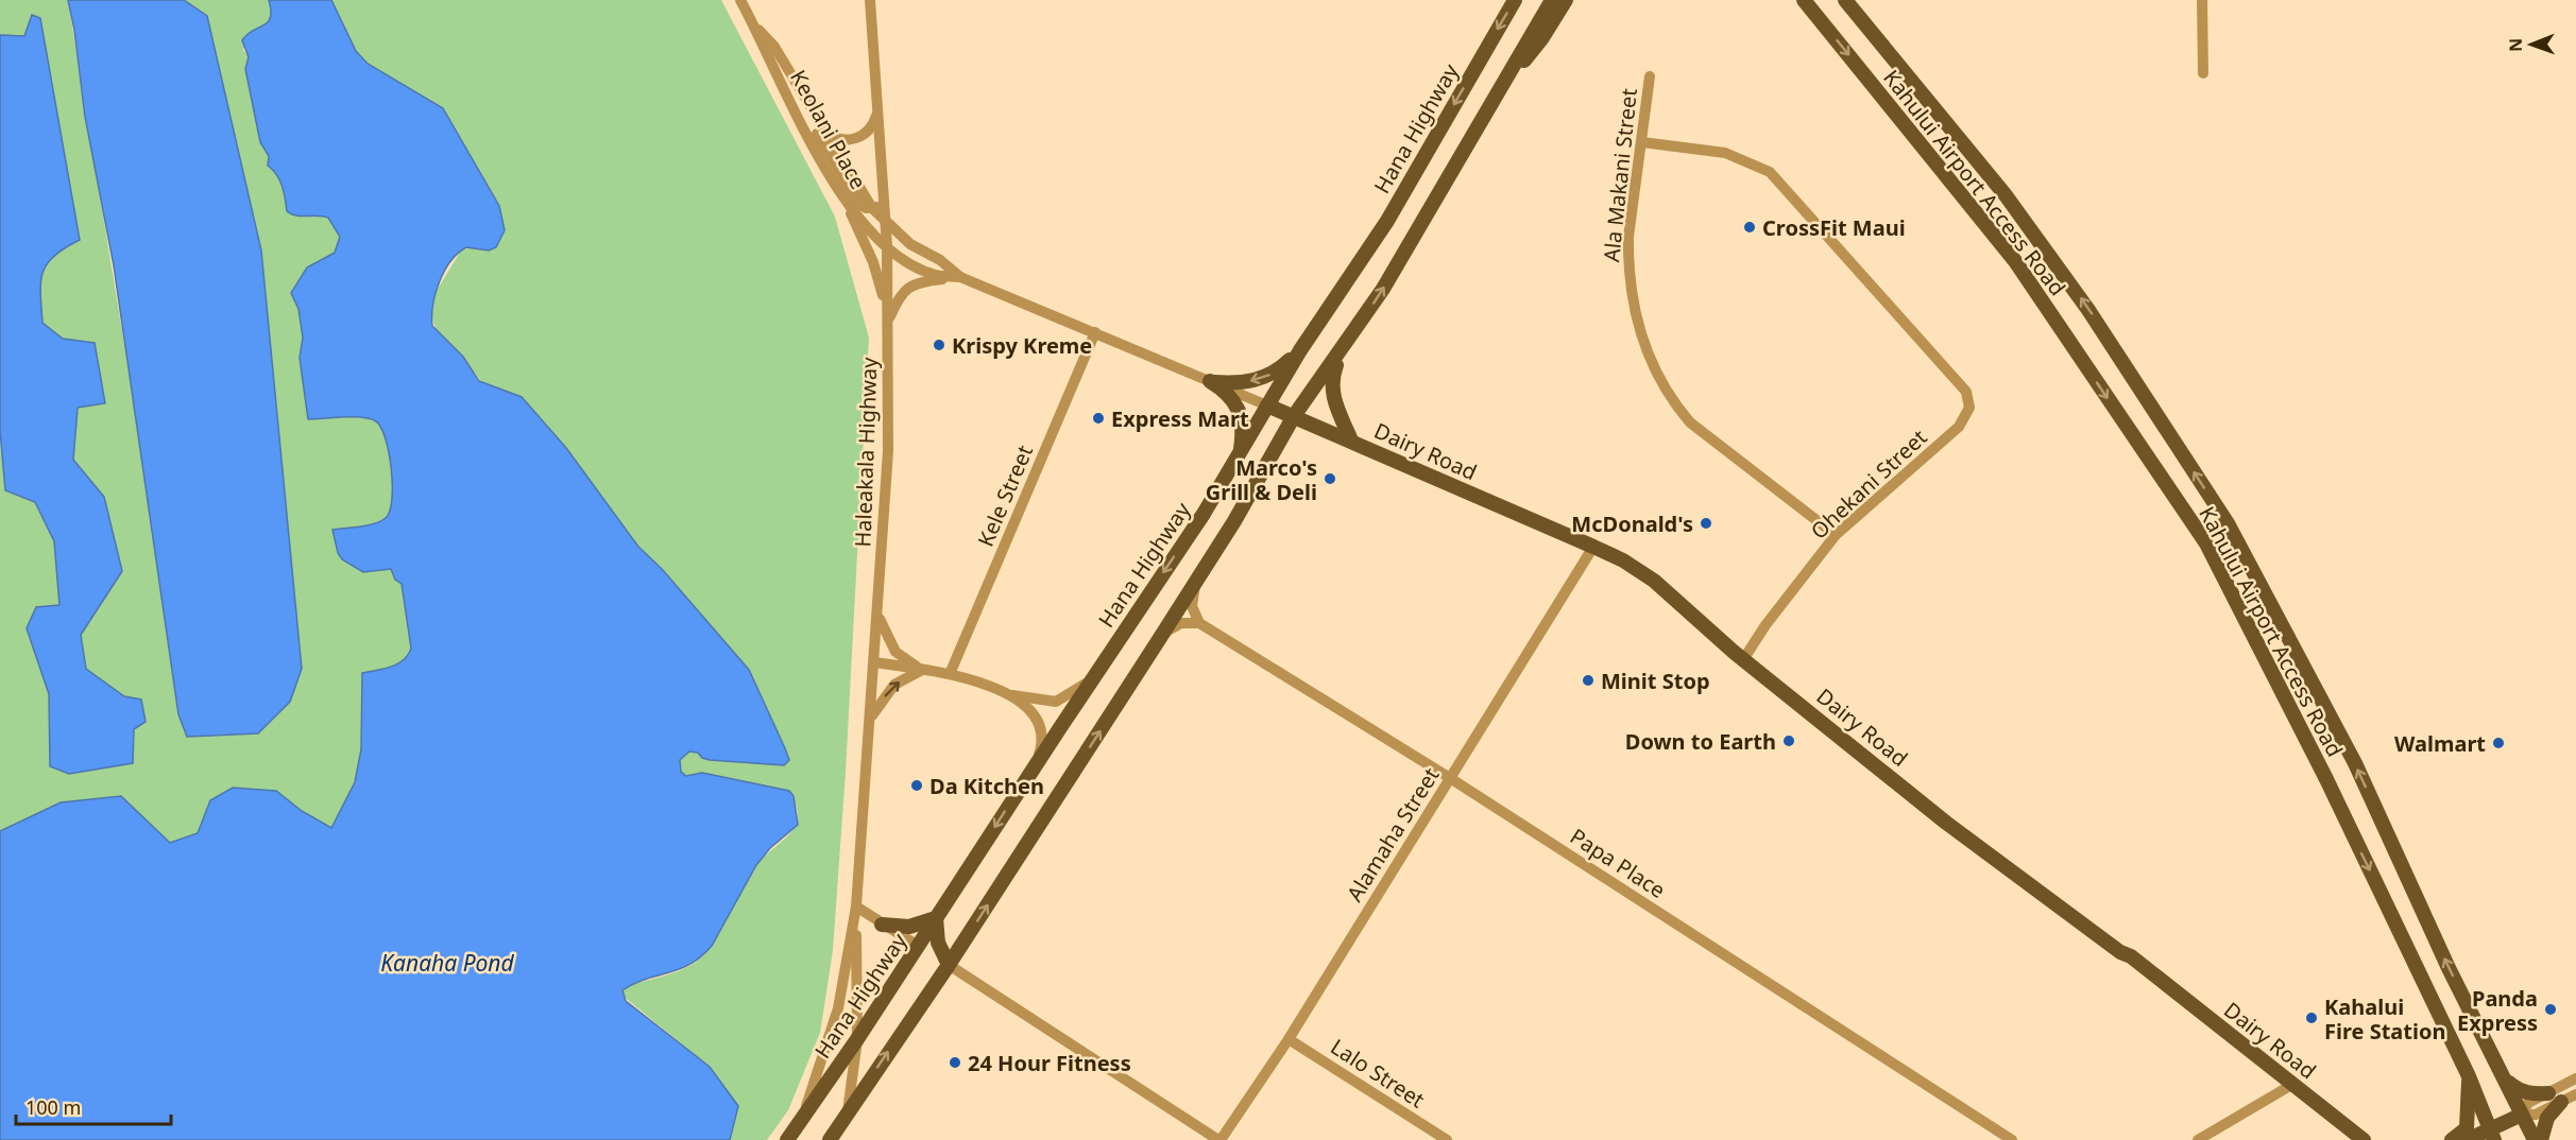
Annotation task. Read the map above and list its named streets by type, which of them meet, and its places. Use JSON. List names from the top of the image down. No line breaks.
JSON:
{"streets":{"main road":["Hana Highway","Kahului Airport Access Road","Dairy Road"],"street":["Keolani Place","Ala Makani Street","Haleakala Highway","Ohekani Street","Kele Street","Alamaha Street","Papa Place","Lalo Street"]},"crossings":[["Hana Highway","Dairy Road"],["Hana Highway","Haleakala Highway"],["Keolani Place","Haleakala Highway"],["Ala Makani Street","Ohekani Street"],["Dairy Road","Ohekani Street"],["Dairy Road","Alamaha Street"],["Alamaha Street","Papa Place"],["Alamaha Street","Lalo Street"]],"water":["Kanaha Pond"],"places":["CrossFit Maui","Krispy Kreme","Express Mart","Marco's Grill & Deli","McDonald's","Minit Stop","Down to Earth","Walmart","Da Kitchen","Panda Express","Kahalui Fire Station","24 Hour Fitness"],"scale_bar":"100 m","north":"left"}
